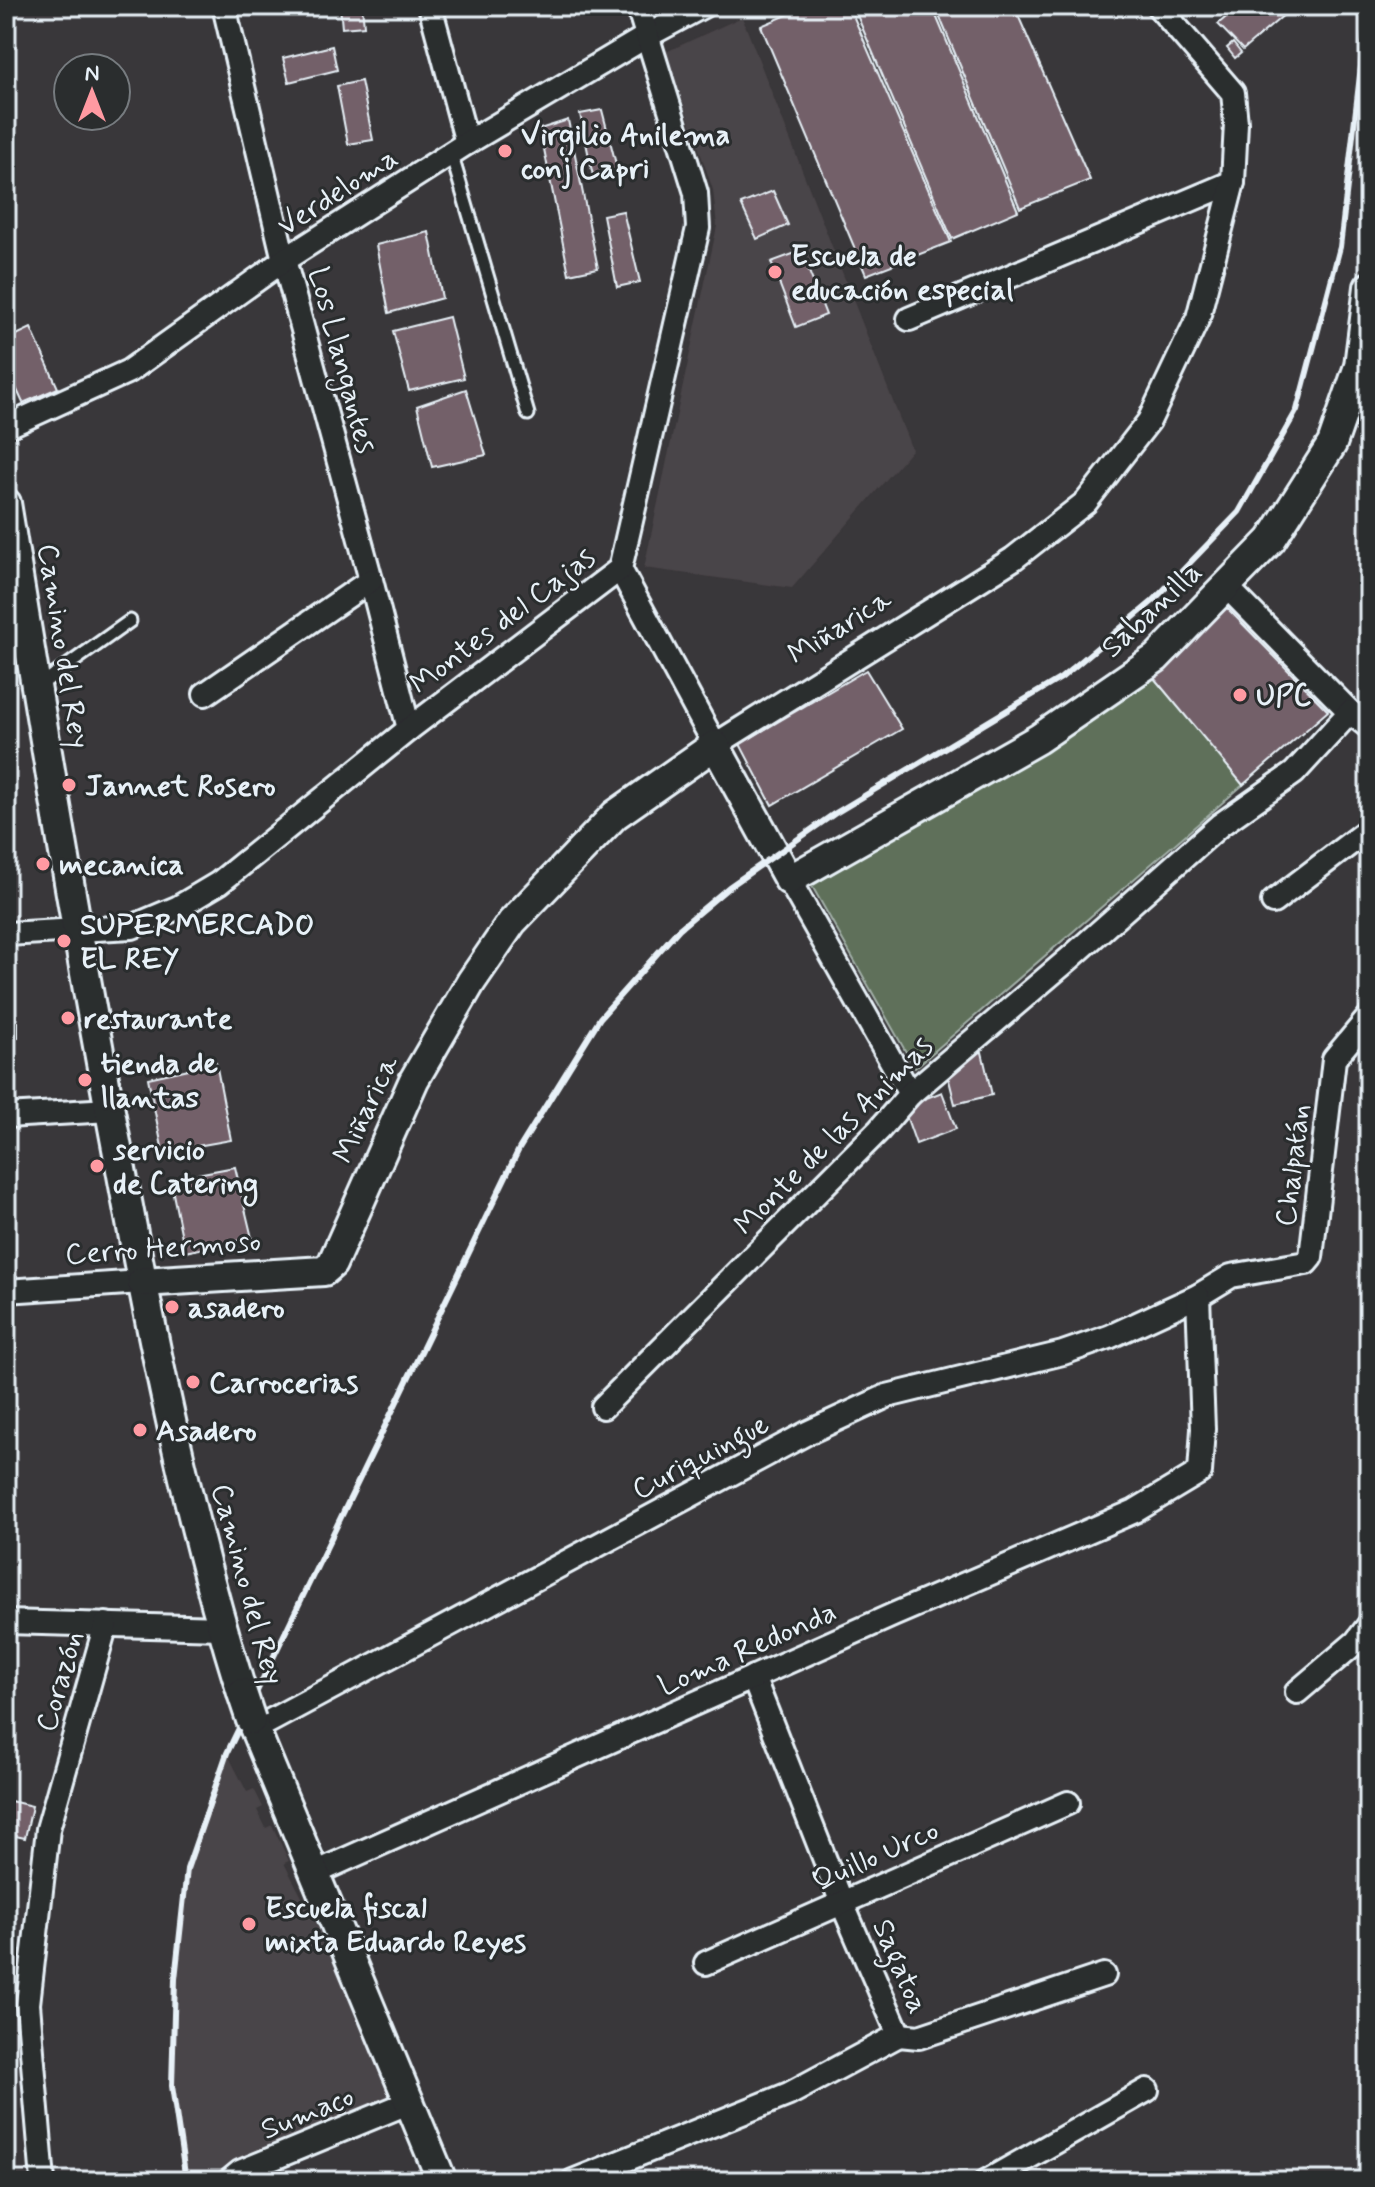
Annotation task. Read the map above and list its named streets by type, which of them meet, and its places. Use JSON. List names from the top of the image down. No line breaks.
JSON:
{"streets":{"street":["Verdeloma","Los Llangantes","Sabanilla","Montes del Cajas","Miñarica","Camino del Rey","Monte de las Animas","Chalpatán","Cerro Hermoso","Curiquingue","Loma Redonda","Corazón","Quillo Urco","Sagatoa","Sumaco"]},"crossings":[["Verdeloma","Los Llangantes"],["Verdeloma","Montes del Cajas"],["Los Llangantes","Montes del Cajas"],["Montes del Cajas","Camino del Rey"],["Miñarica","Cerro Hermoso"],["Camino del Rey","Cerro Hermoso"],["Camino del Rey","Curiquingue"],["Camino del Rey","Loma Redonda"],["Camino del Rey","Sumaco"],["Chalpatán","Curiquingue"],["Chalpatán","Loma Redonda"],["Curiquingue","Loma Redonda"],["Loma Redonda","Sagatoa"],["Quillo Urco","Sagatoa"]],"places":["Virgilio Anilema conj Capri","Escuela de educación especial","UPC","Jannet Rosero","mecanica","SUPERMERCADO EL REY","restaurante","tienda de llantas","servicio de Catering","asadero","Carrocerias","Asadero","Escuela fiscal mixta Eduardo Reyes"],"north":"top"}
